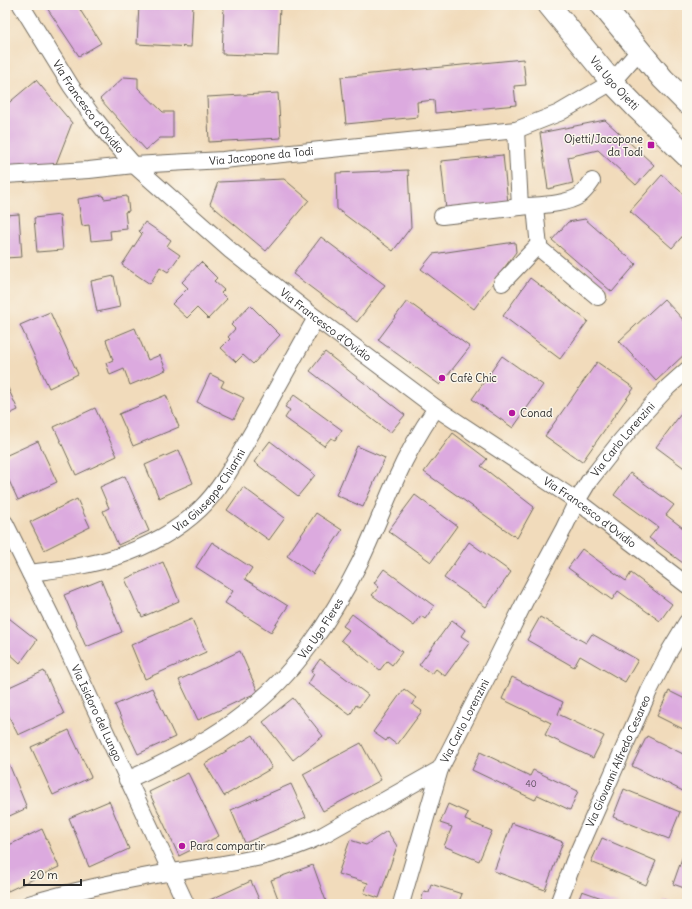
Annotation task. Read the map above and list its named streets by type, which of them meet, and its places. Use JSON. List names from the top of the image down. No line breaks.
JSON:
{"streets":{"main road":["Via Ugo Ojetti"],"street":["Via Francesco d'Ovidio","Via Jacopone da Todi","Via Carlo Lorenzini","Via Giuseppe Chiarini","Via Ugo Fleres","Via Isidoro del Lungo","Via Giovanni Alfredo Cesareo"]},"crossings":[["Via Ugo Ojetti","Via Jacopone da Todi"],["Via Francesco d'Ovidio","Via Jacopone da Todi"],["Via Francesco d'Ovidio","Via Carlo Lorenzini"],["Via Francesco d'Ovidio","Via Giuseppe Chiarini"],["Via Francesco d'Ovidio","Via Ugo Fleres"],["Via Carlo Lorenzini","Via Isidoro del Lungo"],["Via Giuseppe Chiarini","Via Isidoro del Lungo"],["Via Ugo Fleres","Via Isidoro del Lungo"]],"places":{"transit":["Ojetti/Jacopone da Todi"],"other":["Cafè Chic","Conad","Para compartir"]},"house_numbers":["40"],"scale_bar":"20 m"}
